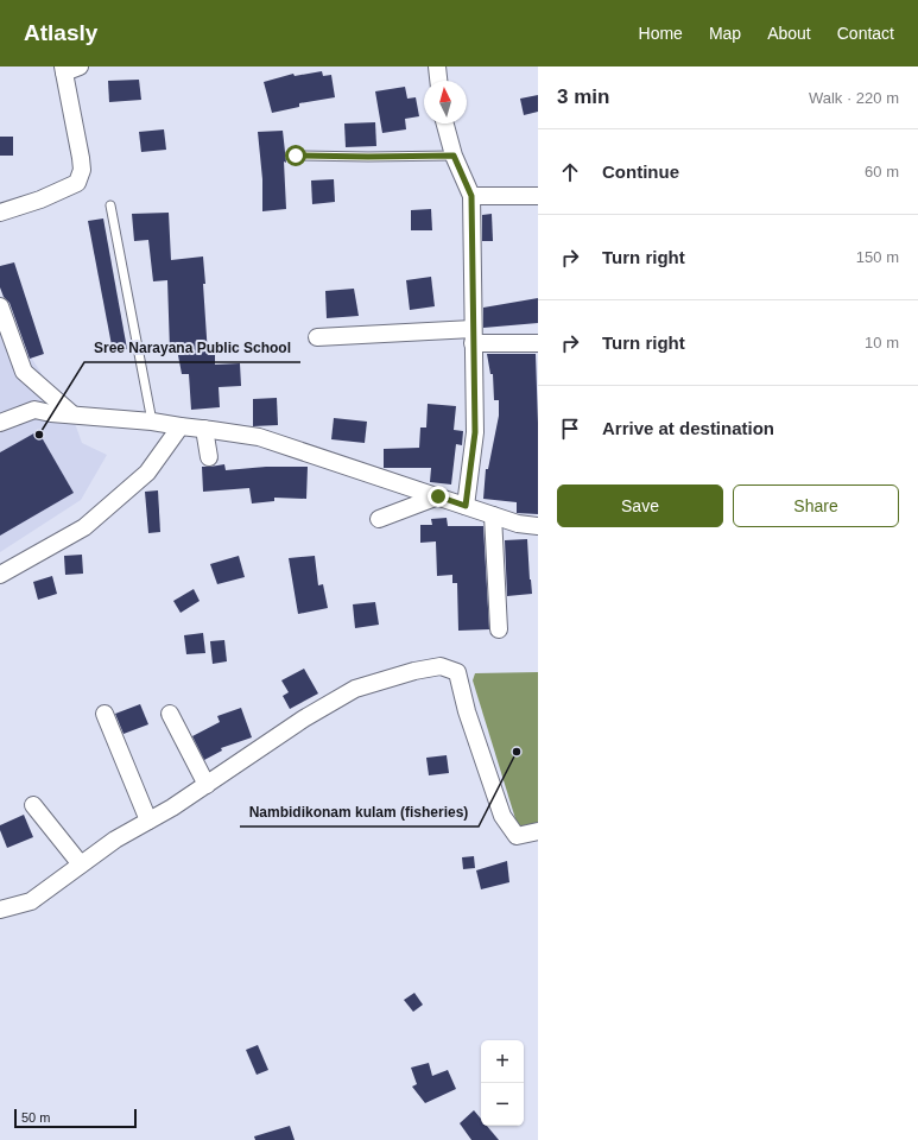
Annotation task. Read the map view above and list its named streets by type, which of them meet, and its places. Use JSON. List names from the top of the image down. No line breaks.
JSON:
{"places":["Sree Narayana Public School","Nambidikonam kulam (fisheries)"],"scale_bar":"50 m","north":"top","page":{"header":"Atlasly","nav":["Home","Map","About","Contact"],"heading":["3 min","Walk · 220 m"],"list":[["Continue","60 m"],["Turn right","150 m"],["Turn right","10 m"],"Arrive at destination"],"buttons":["Save","Share"],"map_buttons":["+","−"],"scale":"50 m"}}
